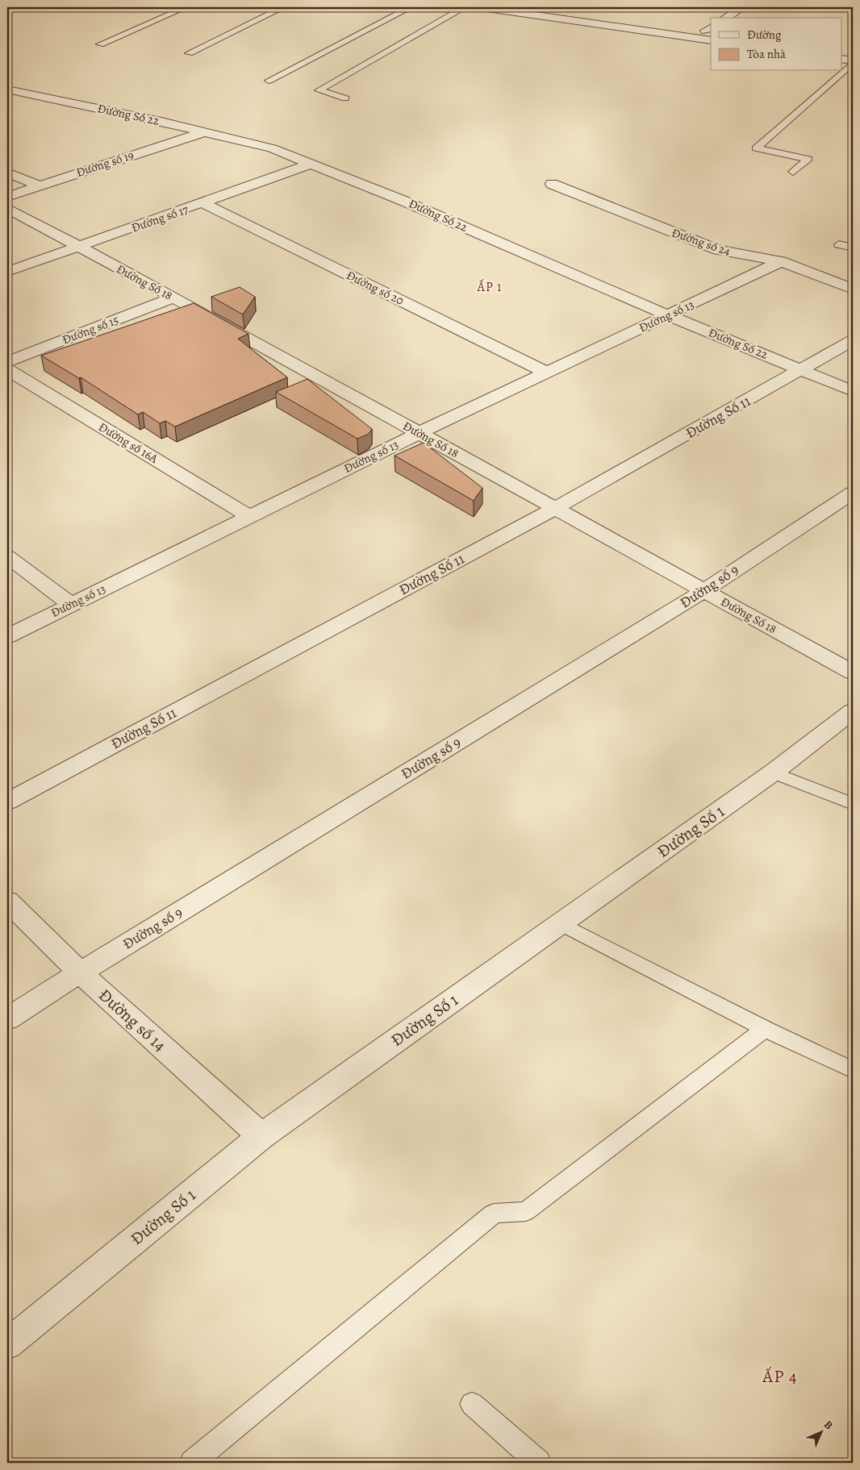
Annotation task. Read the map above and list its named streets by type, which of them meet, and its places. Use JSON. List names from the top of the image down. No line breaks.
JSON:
{"streets":{"street":["Đường Số 22","Đường số 19","Đường số 17","Đường số 24","Đường Số 18","Đường số 20","Đường số 13","Đường số 15","Đường Số 11","Đường số 16A","Đường số 9","Đường Số 1","Đường số 14"]},"crossings":[["Đường Số 22","Đường số 19"],["Đường Số 22","Đường số 17"],["Đường Số 22","Đường số 13"],["Đường Số 22","Đường Số 11"],["Đường số 17","Đường Số 18"],["Đường số 17","Đường số 20"],["Đường số 24","Đường số 13"],["Đường Số 18","Đường số 13"],["Đường Số 18","Đường số 15"],["Đường Số 18","Đường Số 11"],["Đường Số 18","Đường số 9"],["Đường số 20","Đường số 13"],["Đường số 13","Đường số 16A"],["Đường số 9","Đường số 14"],["Đường Số 1","Đường số 14"]],"districts":["ẤP 1","ẤP 4"],"legend":["Đường","Tòa nhà"],"north":"top right"}
